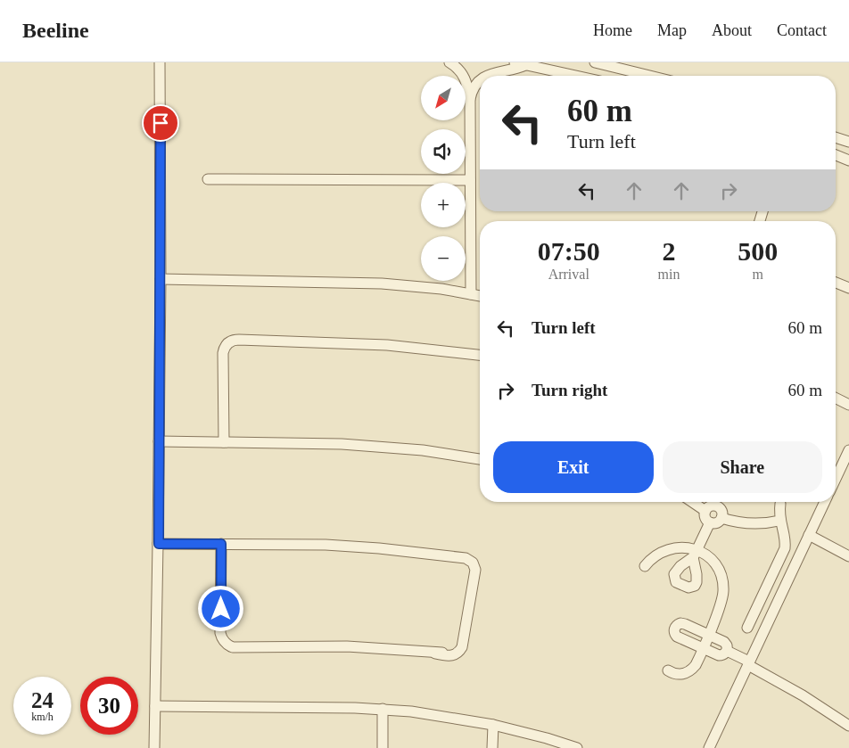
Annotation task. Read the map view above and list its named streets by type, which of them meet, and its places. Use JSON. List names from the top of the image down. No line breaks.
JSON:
{"north":"bottom left","page":{"header":"Beeline","nav":["Home","Map","About","Contact"],"map_buttons":["+","−"],"turn":["60 m","Turn left"],"eta":["07:50","Arrival","2","min","500","m"],"list":[{"name":"Turn left","value":"60 m"},{"name":"Turn right","value":"60 m"}],"buttons":["Exit","Share"],"speed":"24 km/h","limit":"30"}}
